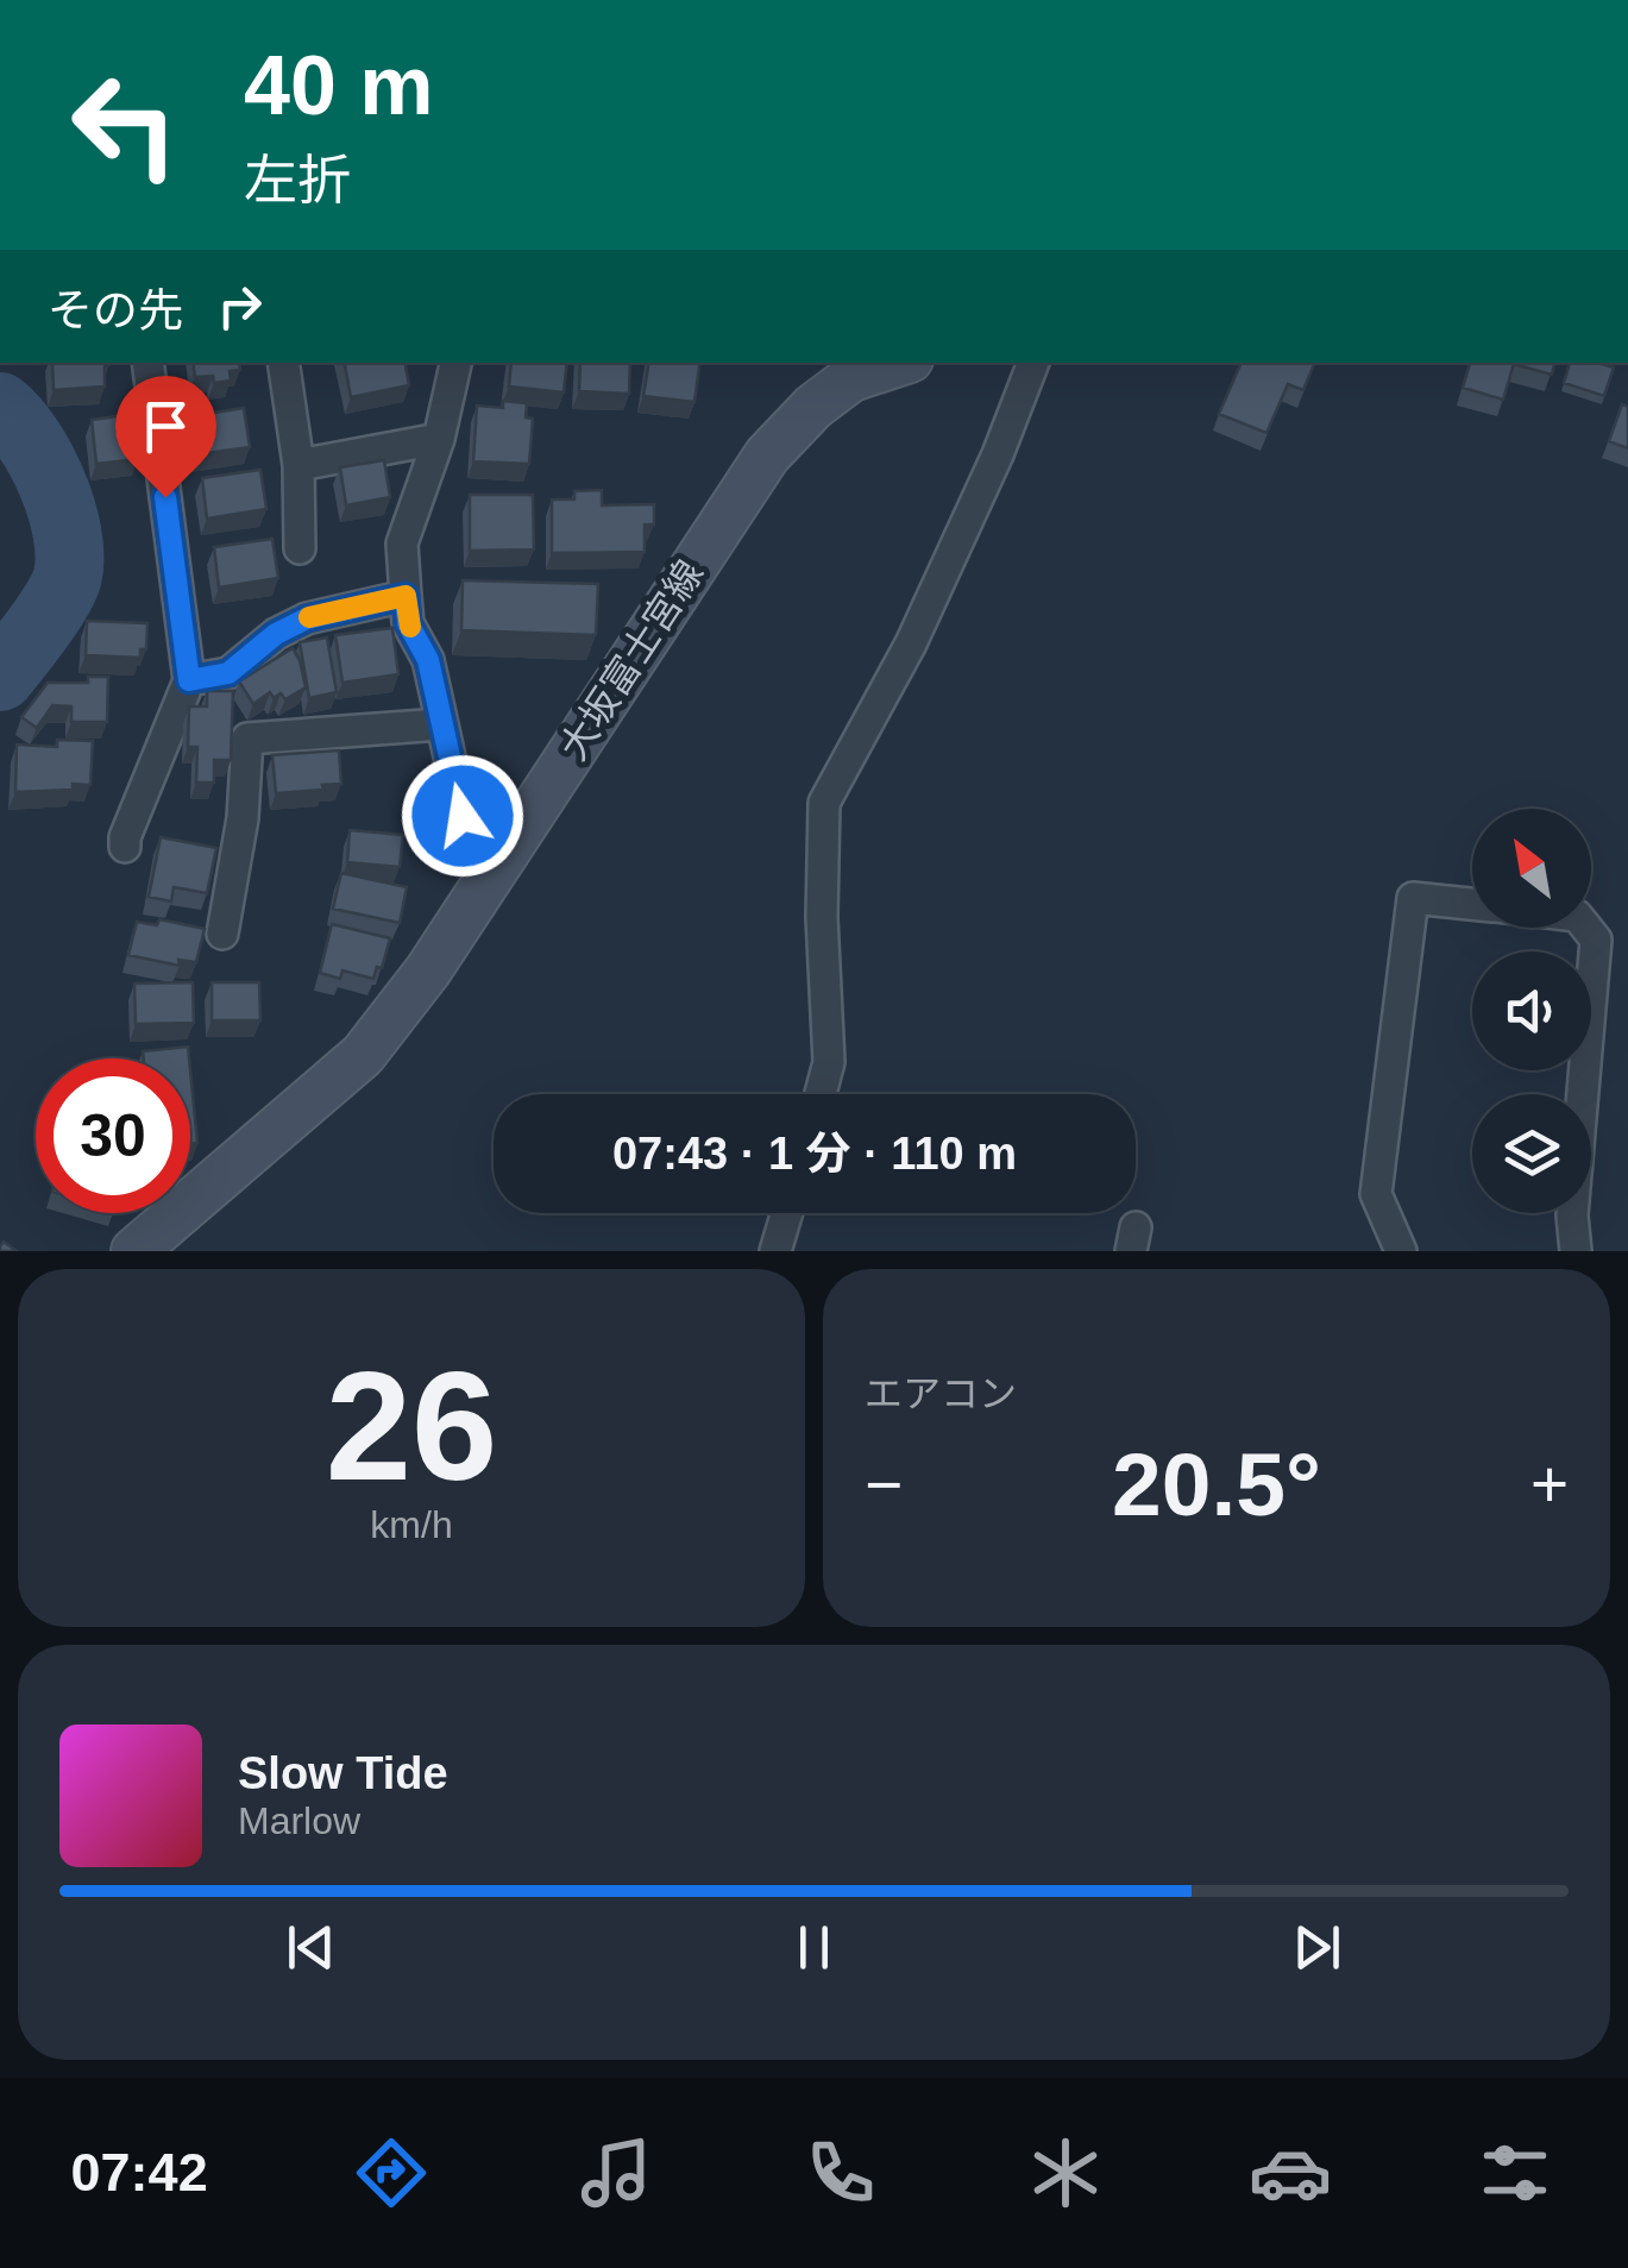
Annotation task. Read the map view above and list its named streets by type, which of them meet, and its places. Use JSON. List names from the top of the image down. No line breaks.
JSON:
{"streets":{"main road":["大坂富士宮線"]},"north":"top left","page":{"turn":["40 m","左折"],"then":"その先","limit":"30","trip":"07:43 · 1 分 · 110 m","tile":[["26","km/h"],"エアコン"],"heat":["−","20.5°","+"],"song":["Slow Tide","Marlow"],"tabs":"07:42"}}
